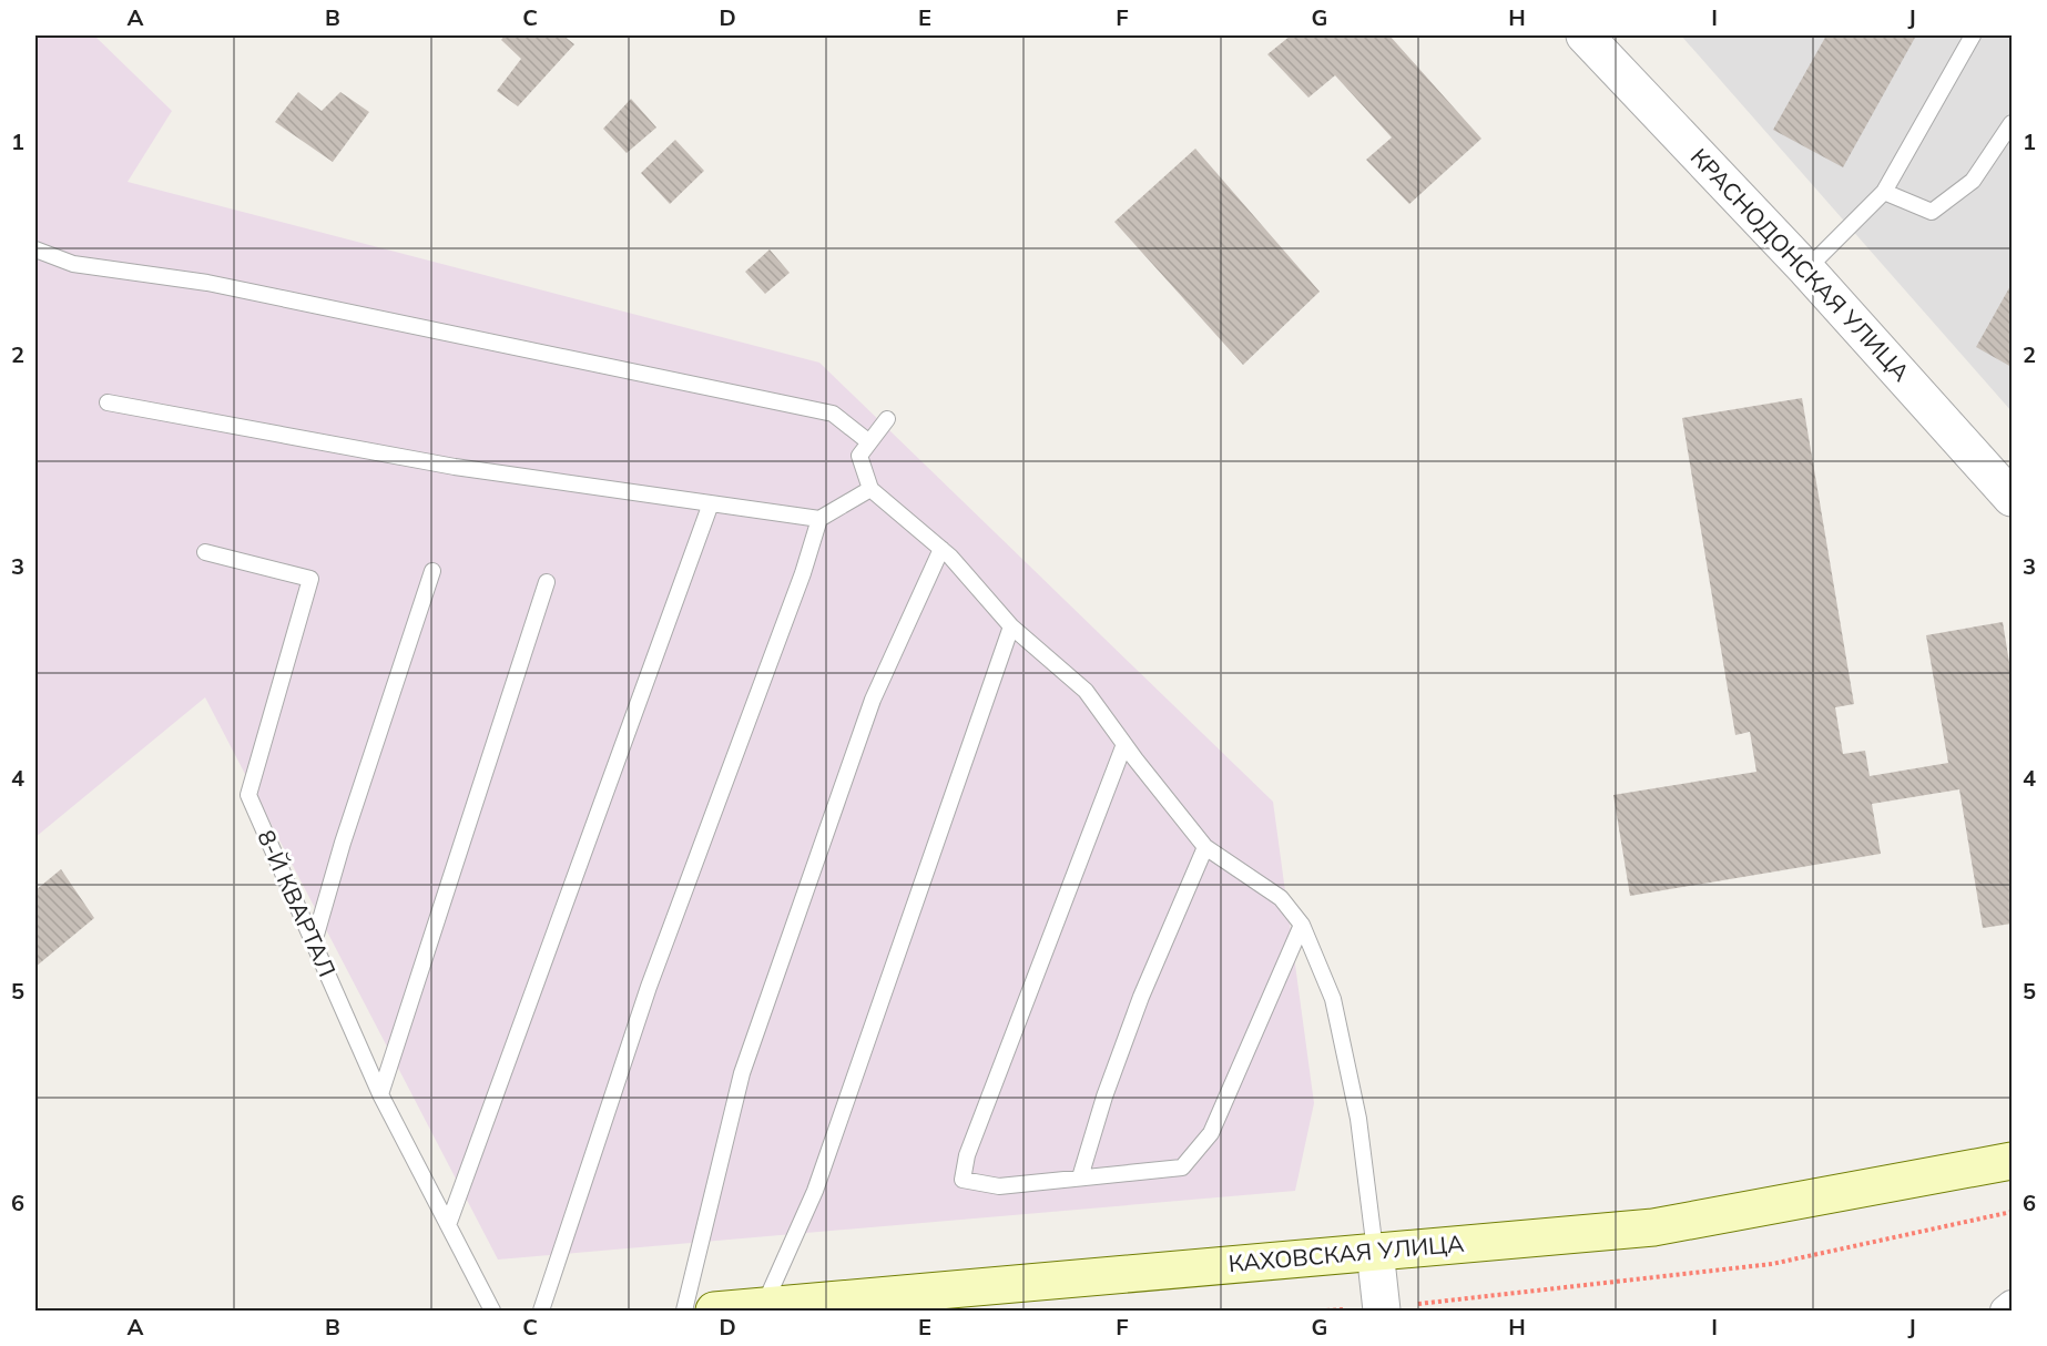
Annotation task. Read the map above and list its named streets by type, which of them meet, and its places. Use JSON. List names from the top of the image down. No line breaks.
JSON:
{"streets":{"main road":["КАХОВСКАЯ УЛИЦА"],"street":["КРАСНОДОНСКАЯ УЛИЦА"],"lane":["8-Й КВАРТАЛ"]},"grid":{"columns":["A","B","C","D","E","F","G","H","I","J"],"rows":["1","2","3","4","5","6"]}}
